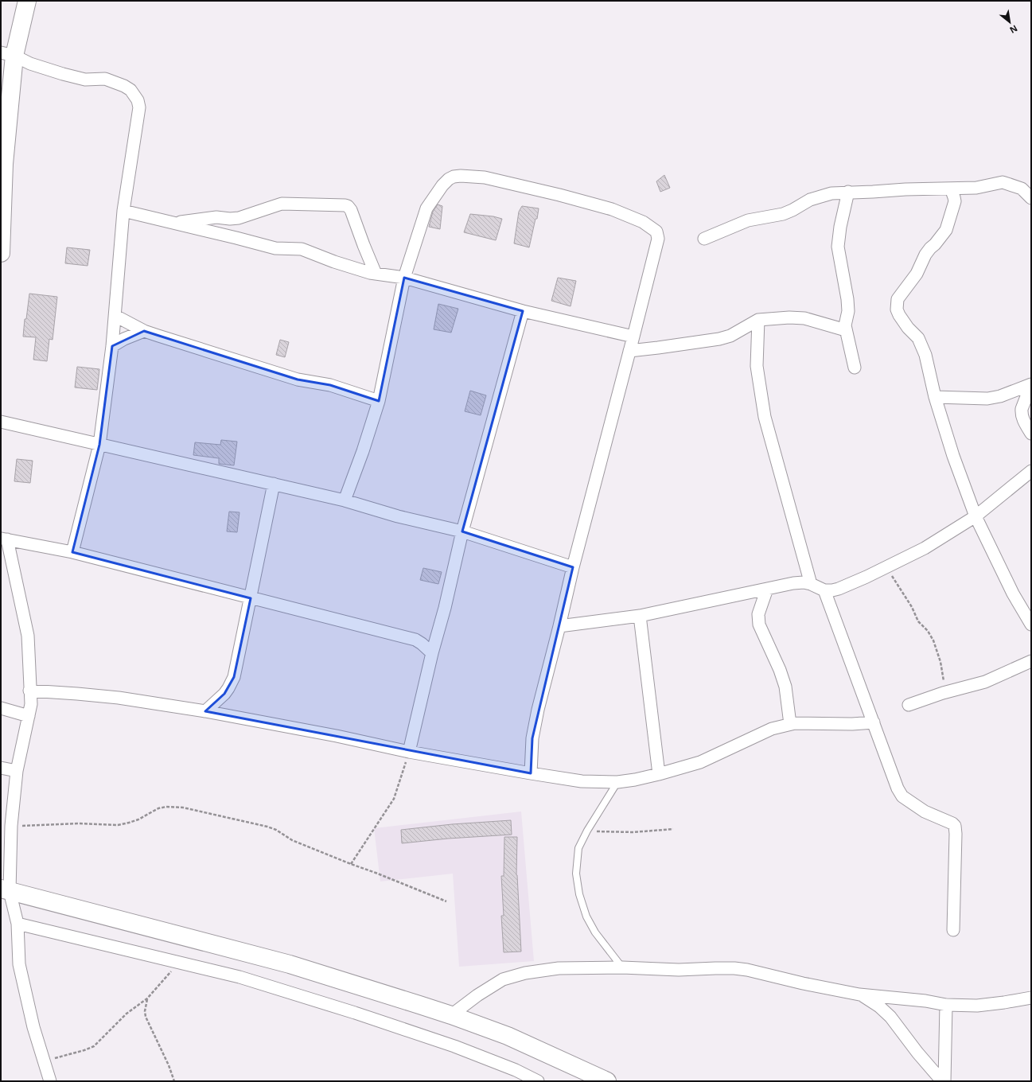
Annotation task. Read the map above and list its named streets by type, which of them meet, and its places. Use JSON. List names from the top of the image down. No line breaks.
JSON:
{"north":"bottom right"}
